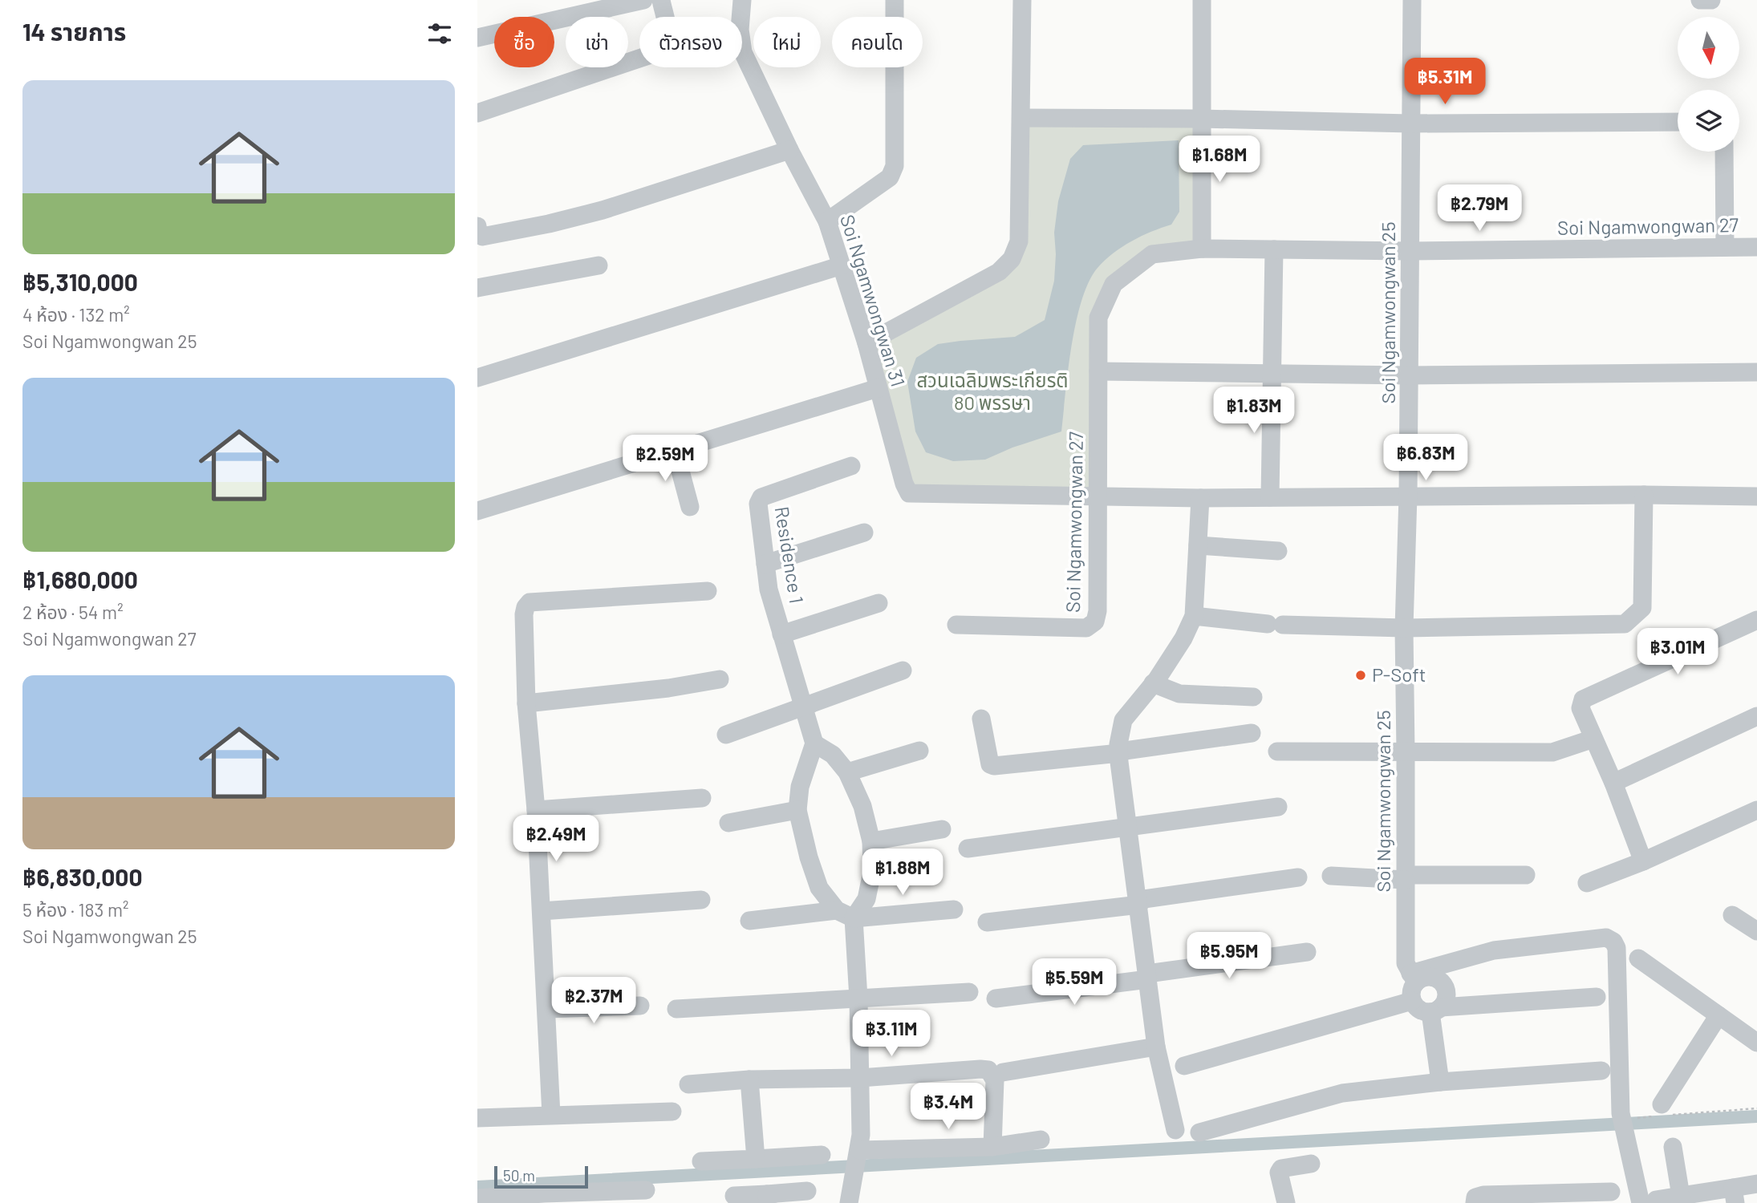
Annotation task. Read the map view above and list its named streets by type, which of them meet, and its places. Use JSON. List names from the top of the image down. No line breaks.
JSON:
{"streets":{"street":["Soi Ngamwongwan 27","Soi Ngamwongwan 31","Soi Ngamwongwan 25","Residence 1"]},"crossings":[["Soi Ngamwongwan 27","Soi Ngamwongwan 31"],["Soi Ngamwongwan 27","Soi Ngamwongwan 25"]],"parks":["สวนเฉลิมพระเกียรติ 80 พรรษา"],"places":["P-Soft"],"scale_bar":"50 m","north":"bottom","page":{"heading":"14 รายการ","chip":["ซื้อ","เช่า","ตัวกรอง","ใหม่","คอนโด"],"price":["฿5.31M","฿1.68M","฿2.79M","฿1.83M","฿6.83M","฿2.59M","฿3.01M","฿2.49M","฿1.88M","฿5.95M","฿5.59M","฿2.37M","฿3.11M","฿3.4M"],"list":[{"name":"฿5,310,000","note":"4 ห้อง · 132 m² · Soi Ngamwongwan 25"},{"name":"฿1,680,000","note":"2 ห้อง · 54 m² · Soi Ngamwongwan 27"},{"name":"฿6,830,000","note":"5 ห้อง · 183 m² · Soi Ngamwongwan 25"}],"scale":"50 m"}}
